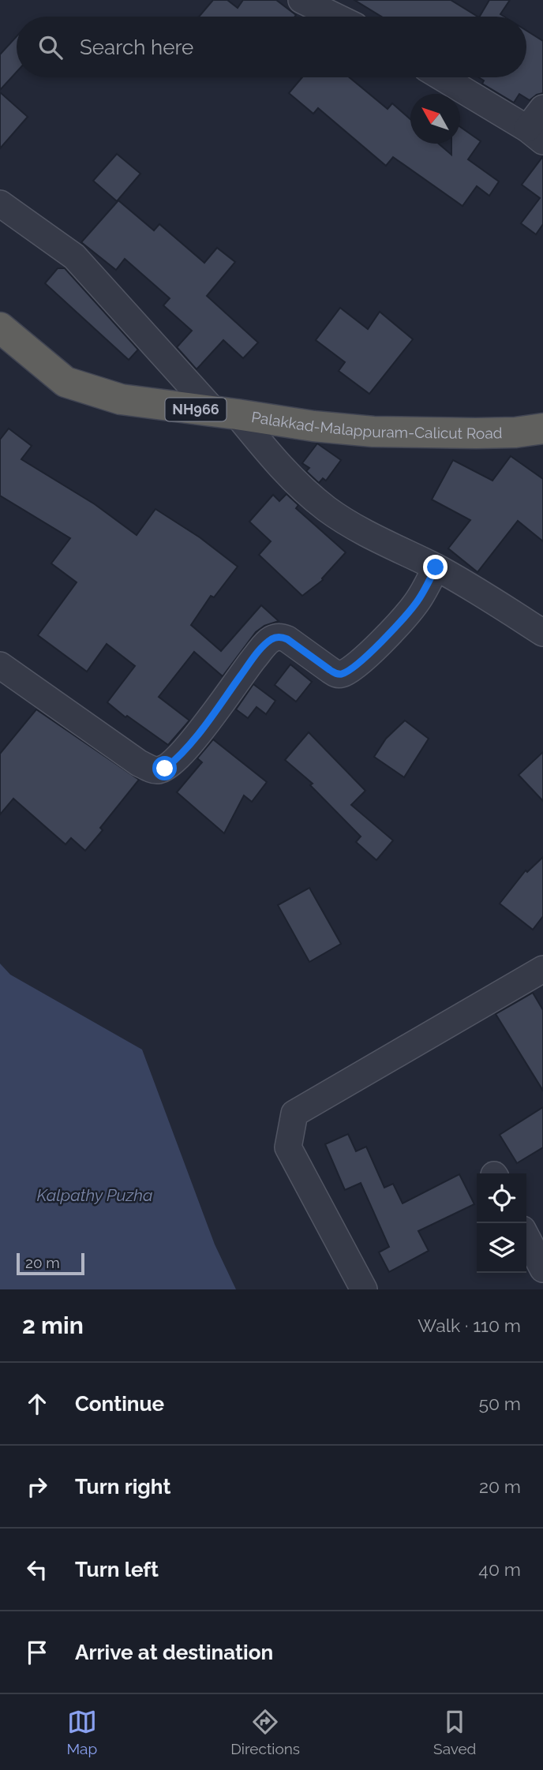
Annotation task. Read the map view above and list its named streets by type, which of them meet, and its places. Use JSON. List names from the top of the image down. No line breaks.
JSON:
{"streets":{"highway":["NH966","Palakkad-Malappuram-Calicut Road"]},"water":["Kalpathy Puzha"],"scale_bar":"20 m","north":"top left","page":{"search":"Search here","scale":"20 m","heading":["2 min","Walk · 110 m"],"list":[["Continue","50 m"],["Turn right","20 m"],["Turn left","40 m"],"Arrive at destination"],"nav":["Map","Directions","Saved"]}}
